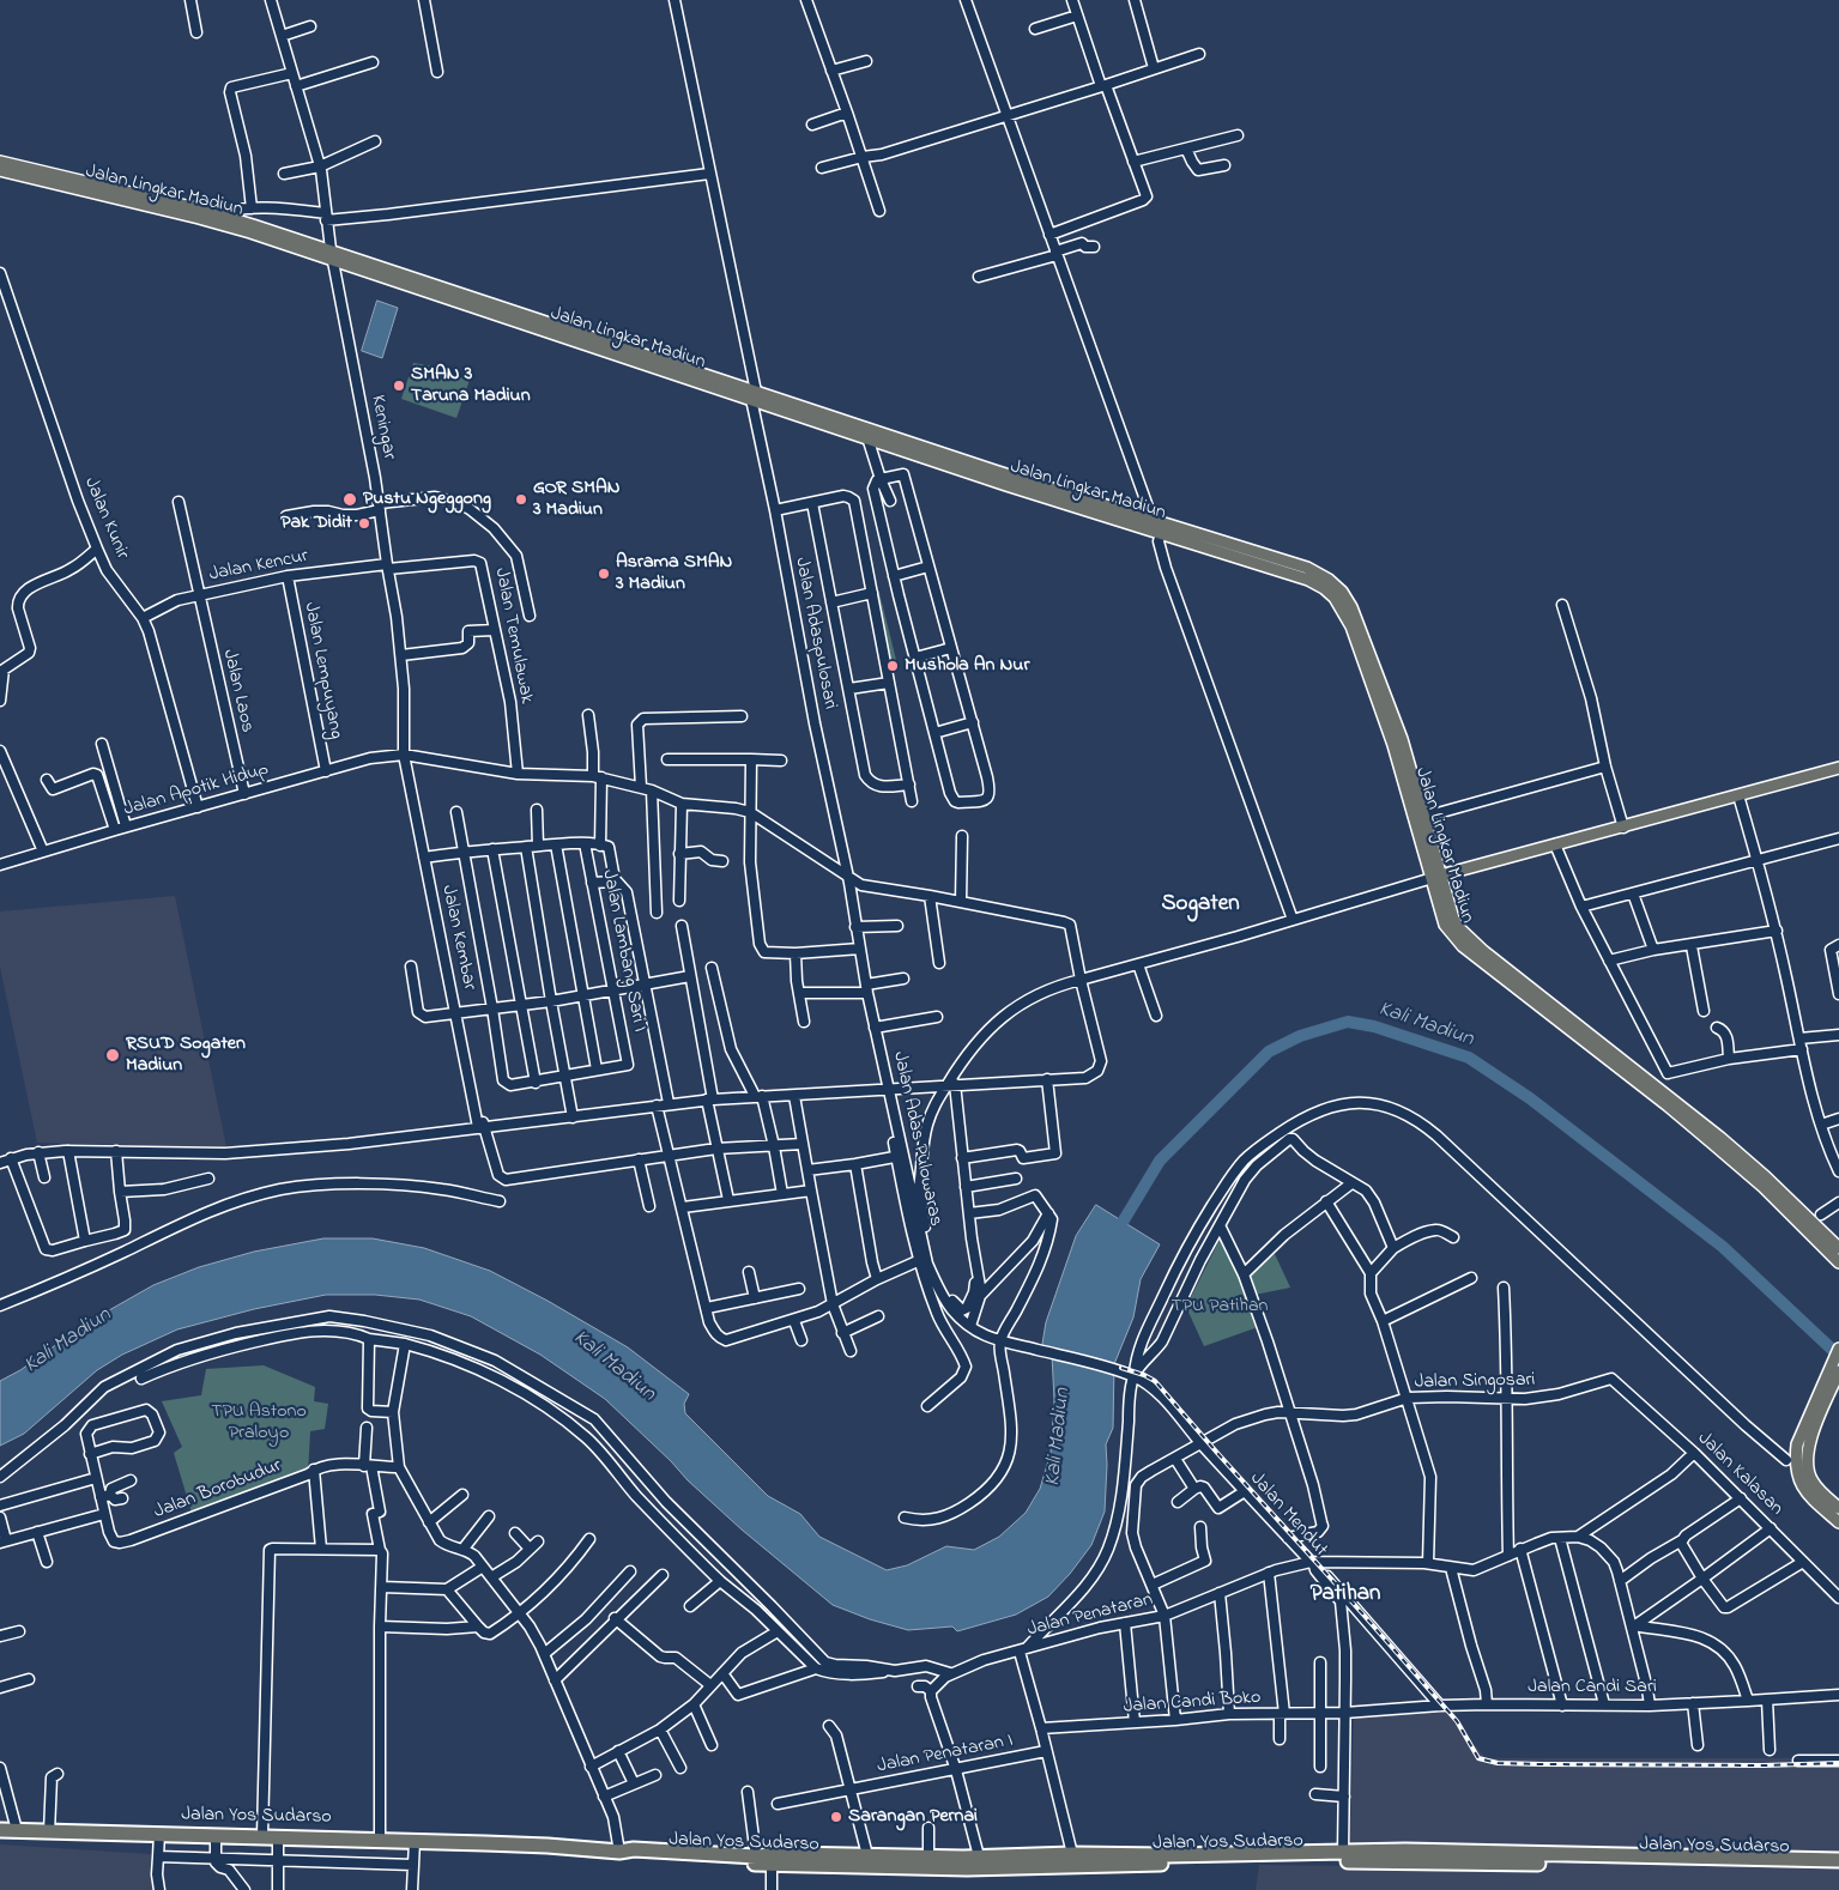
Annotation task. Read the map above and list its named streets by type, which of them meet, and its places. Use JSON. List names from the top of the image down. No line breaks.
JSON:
{"streets":{"highway":["Jalan Yos Sudarso"],"main road":["Jalan Lingkar Madiun"],"street":["Keningar","Jalan Kunir","Jalan Kencur","Jalan Adaspulosari","Jalan Temulawak","Jalan Lempuyang","Jalan Laos","Jalan Apotik Hidup","Jalan Kembar","Jalan Lambang Sari I","Jalan Adas Pulowaras","Jalan Singosari","Jalan Kalasan","Jalan Borobudur","Jalan Mendut","Jalan Penataran","Jalan Candi Sari","Jalan Candi Boko","Jalan Penataran I"]},"crossings":[["Jalan Lingkar Madiun","Keningar"],["Jalan Lingkar Madiun","Jalan Adaspulosari"],["Keningar","Jalan Kencur"],["Keningar","Jalan Temulawak"],["Keningar","Jalan Apotik Hidup"],["Keningar","Jalan Kembar"],["Jalan Kunir","Jalan Kencur"],["Jalan Kunir","Jalan Apotik Hidup"],["Jalan Kencur","Jalan Temulawak"],["Jalan Kencur","Jalan Lempuyang"],["Jalan Kencur","Jalan Laos"],["Jalan Adaspulosari","Jalan Adas Pulowaras"],["Jalan Temulawak","Jalan Apotik Hidup"],["Jalan Lempuyang","Jalan Apotik Hidup"],["Jalan Laos","Jalan Apotik Hidup"],["Jalan Apotik Hidup","Jalan Kembar"],["Jalan Adas Pulowaras","Jalan Mendut"],["Jalan Singosari","Jalan Kalasan"],["Jalan Singosari","Jalan Mendut"],["Jalan Singosari","Jalan Penataran"],["Jalan Mendut","Jalan Penataran"],["Jalan Mendut","Jalan Candi Sari"],["Jalan Mendut","Jalan Candi Boko"],["Jalan Mendut","Jalan Yos Sudarso"],["Jalan Penataran","Jalan Candi Boko"],["Jalan Penataran","Jalan Penataran I"],["Jalan Penataran","Jalan Yos Sudarso"],["Jalan Candi Sari","Jalan Candi Boko"]],"districts":["Sogaten","Patihan"],"water":["Kali Madiun"],"parks":["TPU Patihan","TPU Astono Praloyo"],"places":["SMAN 3 Taruna Madiun","Pustu Ngeggong","GOR SMAN 3 Madiun","Pak Didit","Asrama SMAN 3 Madiun","Mushola An Nur","RSUD Sogaten Madiun","Sarangan Pernai"]}
